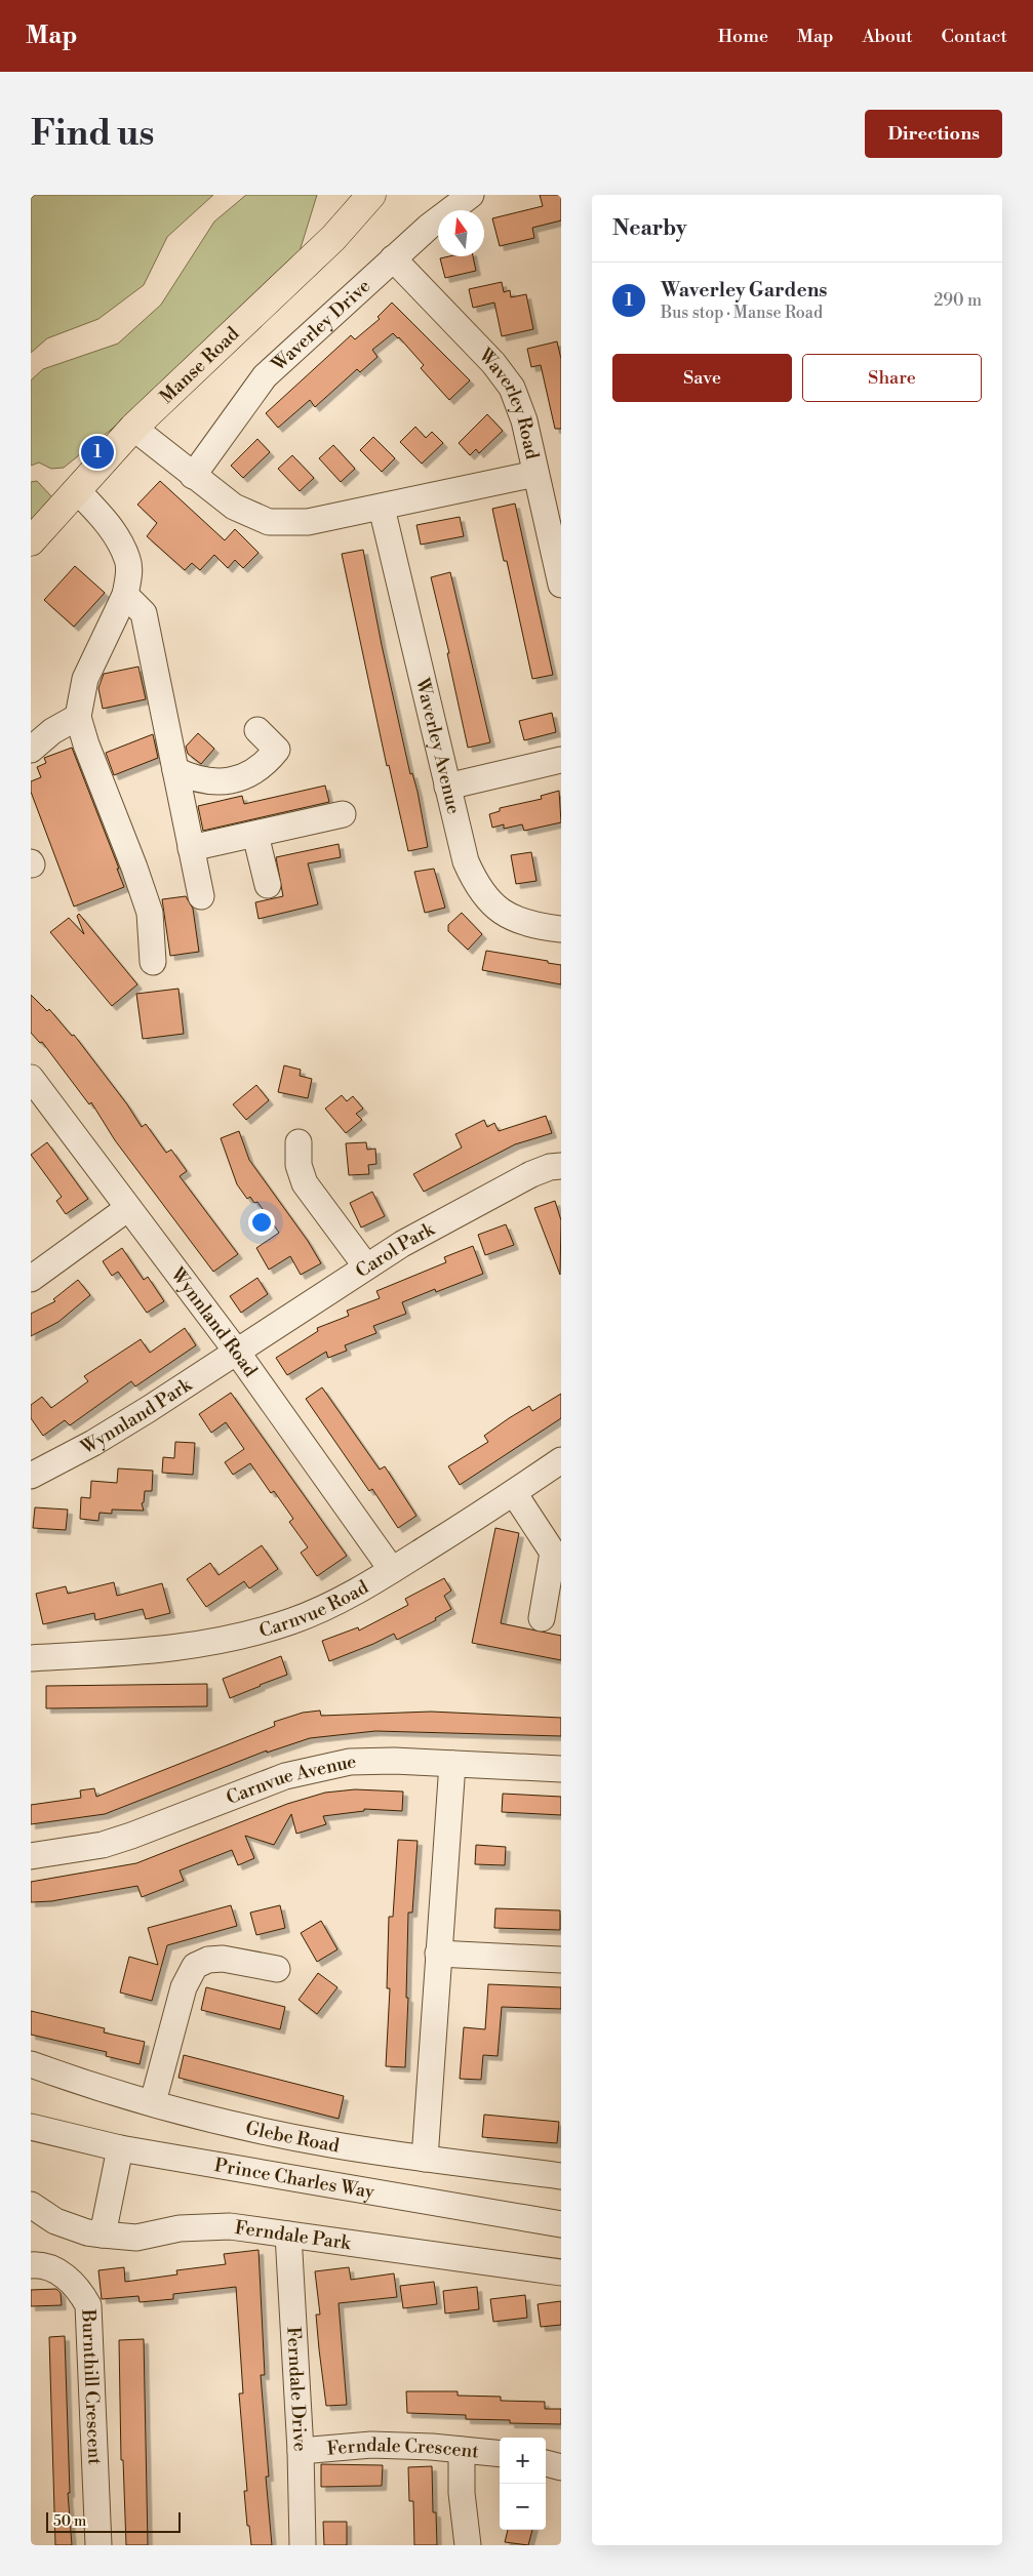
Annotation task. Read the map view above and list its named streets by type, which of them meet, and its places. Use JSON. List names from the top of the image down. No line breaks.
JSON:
{"streets":{"main road":["Manse Road"],"street":["Waverley Drive","Waverley Road","Waverley Avenue","Carol Park","Wynnland Road","Wynnland Park","Carnvue Road","Carnvue Avenue","Glebe Road","Prince Charles Way","Ferndale Park","Burnthill Crescent","Ferndale Drive","Ferndale Crescent"]},"crossings":[["Waverley Drive","Waverley Road"],["Carol Park","Wynnland Road"],["Carol Park","Wynnland Park"],["Wynnland Road","Wynnland Park"],["Wynnland Road","Carnvue Road"],["Ferndale Park","Ferndale Drive"],["Ferndale Drive","Ferndale Crescent"]],"scale_bar":"50 m","north":"top","page":{"header":"Map","nav":["Home","Map","About","Contact"],"buttons":["Directions",["Save","Share"]],"title":"Find us","heading":"Nearby","list":[{"mark":"1","name":"Waverley Gardens","note":"Bus stop · Manse Road","value":"290 m"}],"pins":"1","map_buttons":["+","−"],"scale":"50 m"}}
